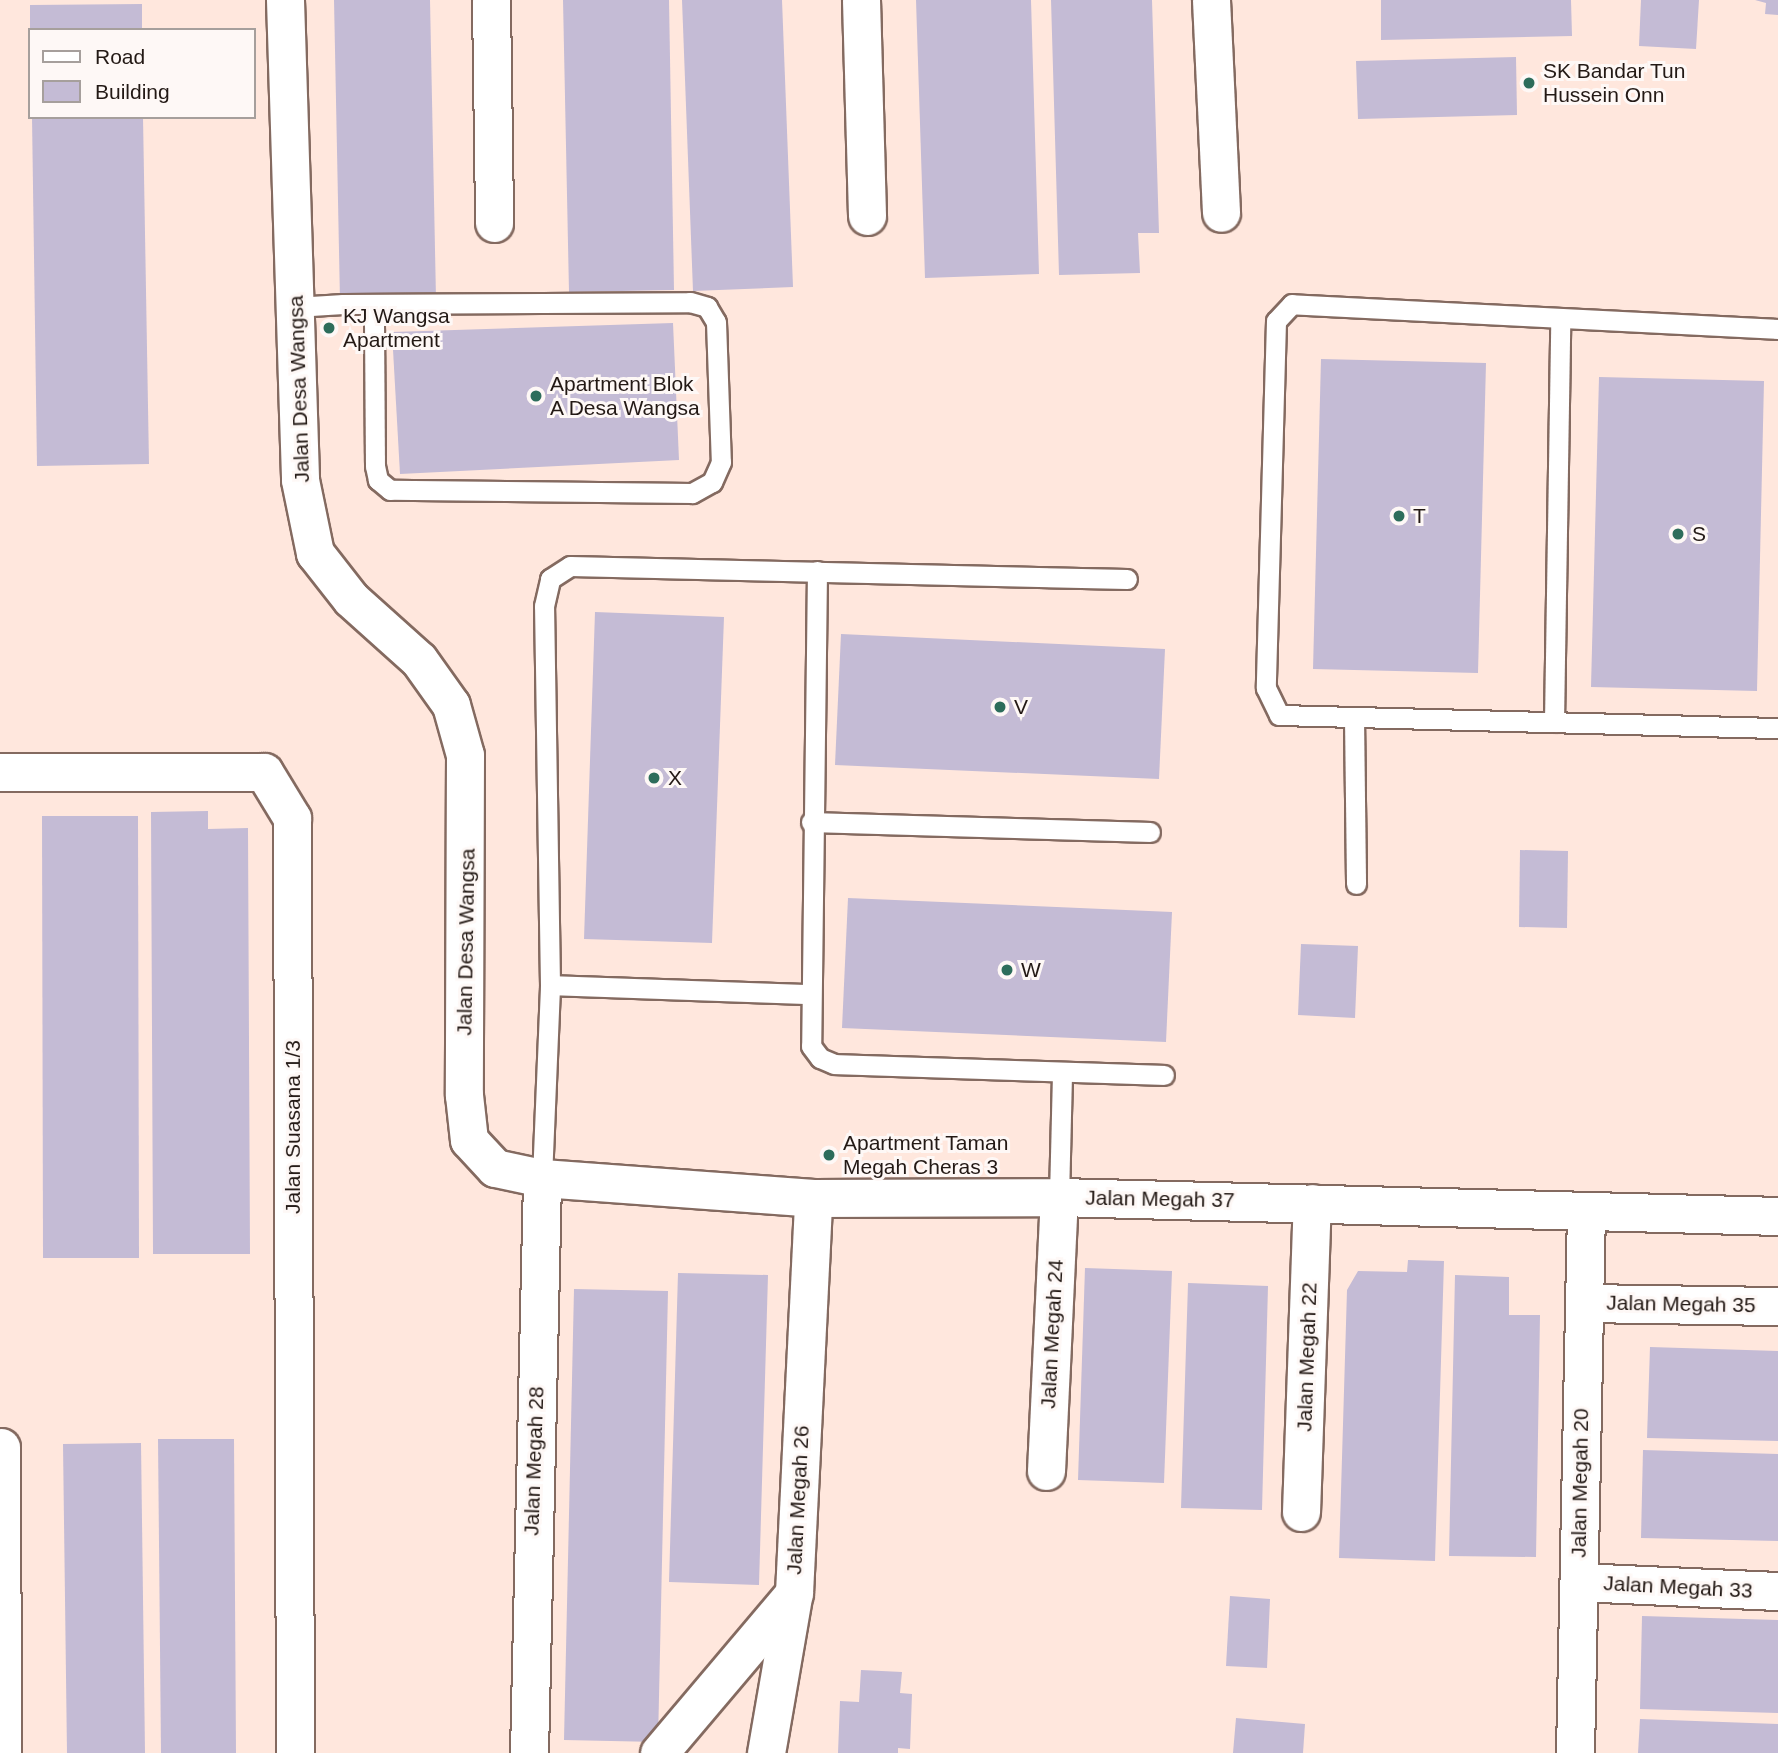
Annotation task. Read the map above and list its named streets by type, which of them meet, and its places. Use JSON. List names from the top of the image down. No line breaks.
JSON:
{"streets":{"street":["Jalan Desa Wangsa","Jalan Suasana 1/3","Jalan Megah 37","Jalan Megah 35","Jalan Megah 24","Jalan Megah 22","Jalan Megah 28","Jalan Megah 20","Jalan Megah 26","Jalan Megah 33"]},"crossings":[["Jalan Desa Wangsa","Jalan Megah 37"],["Jalan Desa Wangsa","Jalan Megah 28"],["Jalan Megah 37","Jalan Megah 24"],["Jalan Megah 37","Jalan Megah 22"],["Jalan Megah 37","Jalan Megah 28"],["Jalan Megah 37","Jalan Megah 20"],["Jalan Megah 37","Jalan Megah 26"],["Jalan Megah 35","Jalan Megah 20"],["Jalan Megah 20","Jalan Megah 33"]],"places":["SK Bandar Tun Hussein Onn","KJ Wangsa Apartment","Apartment Blok A Desa Wangsa","T","S","V","X","W","Apartment Taman Megah Cheras 3"],"legend":["Road","Building"]}
